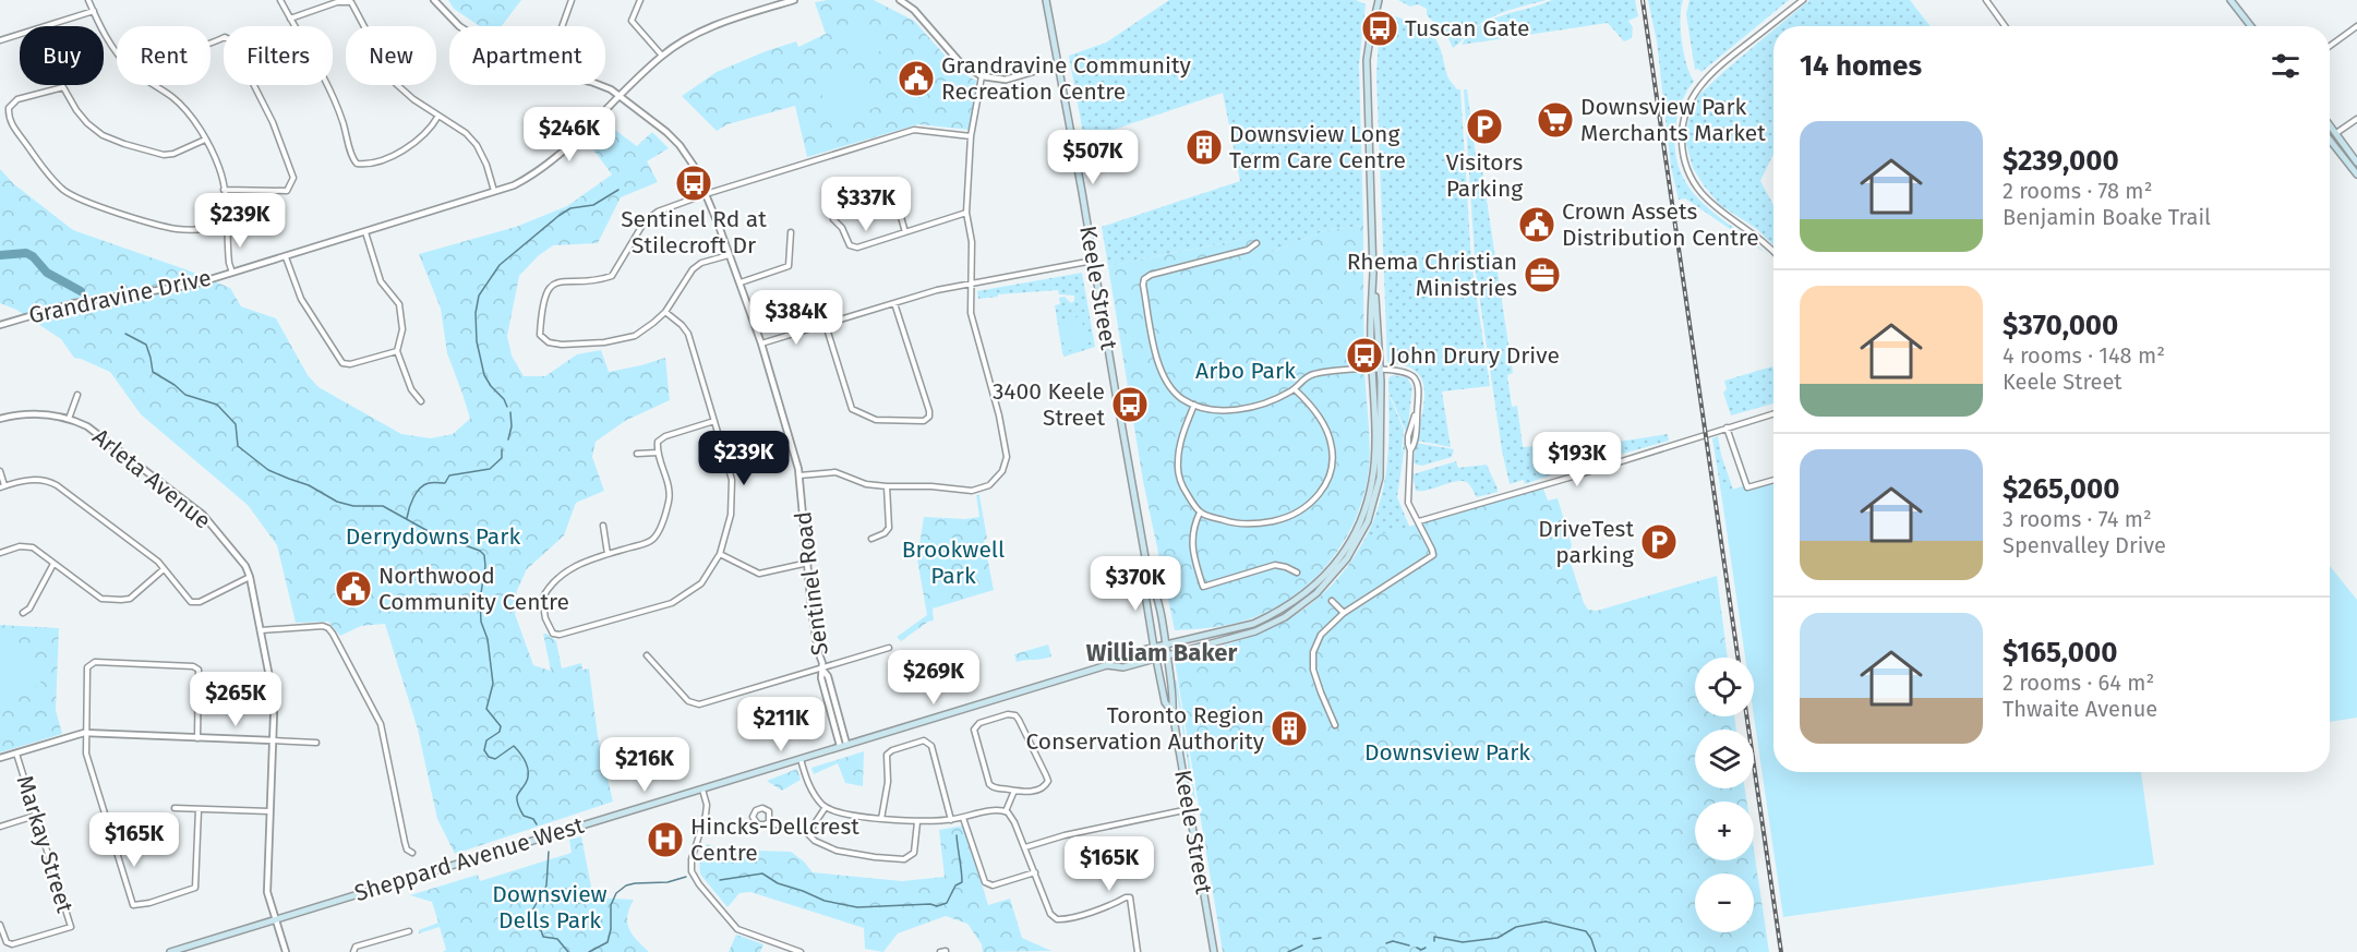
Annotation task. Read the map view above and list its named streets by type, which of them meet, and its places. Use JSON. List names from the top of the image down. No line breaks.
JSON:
{"streets":{"main road":["Keele Street","Sheppard Avenue West"],"street":["Grandravine Drive","Arleta Avenue","Sentinel Road","Markay Street"]},"crossings":[["Keele Street","Sheppard Avenue West"],["Grandravine Drive","Sentinel Road"],["Arleta Avenue","Sheppard Avenue West"],["Sentinel Road","Sheppard Avenue West"]],"districts":["William Baker"],"parks":["Arbo Park","Derrydowns Park","Brookwell Park","Downsview Park","Downsview Dells Park"],"places":{"bus stop":["Tuscan Gate","Sentinel Rd at Stilecroft Dr","John Drury Drive","3400 Keele Street"],"public building":["Grandravine Community Recreation Centre","Crown Assets Distribution Centre","Northwood Community Centre"],"supermarket":["Downsview Park Merchants Market"],"parking":["Visitors Parking","DriveTest parking"],"building":["Downsview Long Term Care Centre","Toronto Region Conservation Authority"],"office":["Rhema Christian Ministries"],"hospital":["Hincks-Dellcrest Centre"]},"page":{"chip":["Buy","Rent","Filters","New","Apartment"],"heading":"14 homes","list":[{"name":"$239,000","note":"2 rooms · 78 m² · Benjamin Boake Trail"},{"name":"$370,000","note":"4 rooms · 148 m² · Keele Street"},{"name":"$265,000","note":"3 rooms · 74 m² · Spenvalley Drive"},{"name":"$165,000","note":"2 rooms · 64 m² · Thwaite Avenue"}],"price":["$246K","$507K","$337K","$239K","$384K","$239K","$193K","$370K","$269K","$265K","$211K","$216K","$165K","$165K"],"map_buttons":["+","−"]}}
